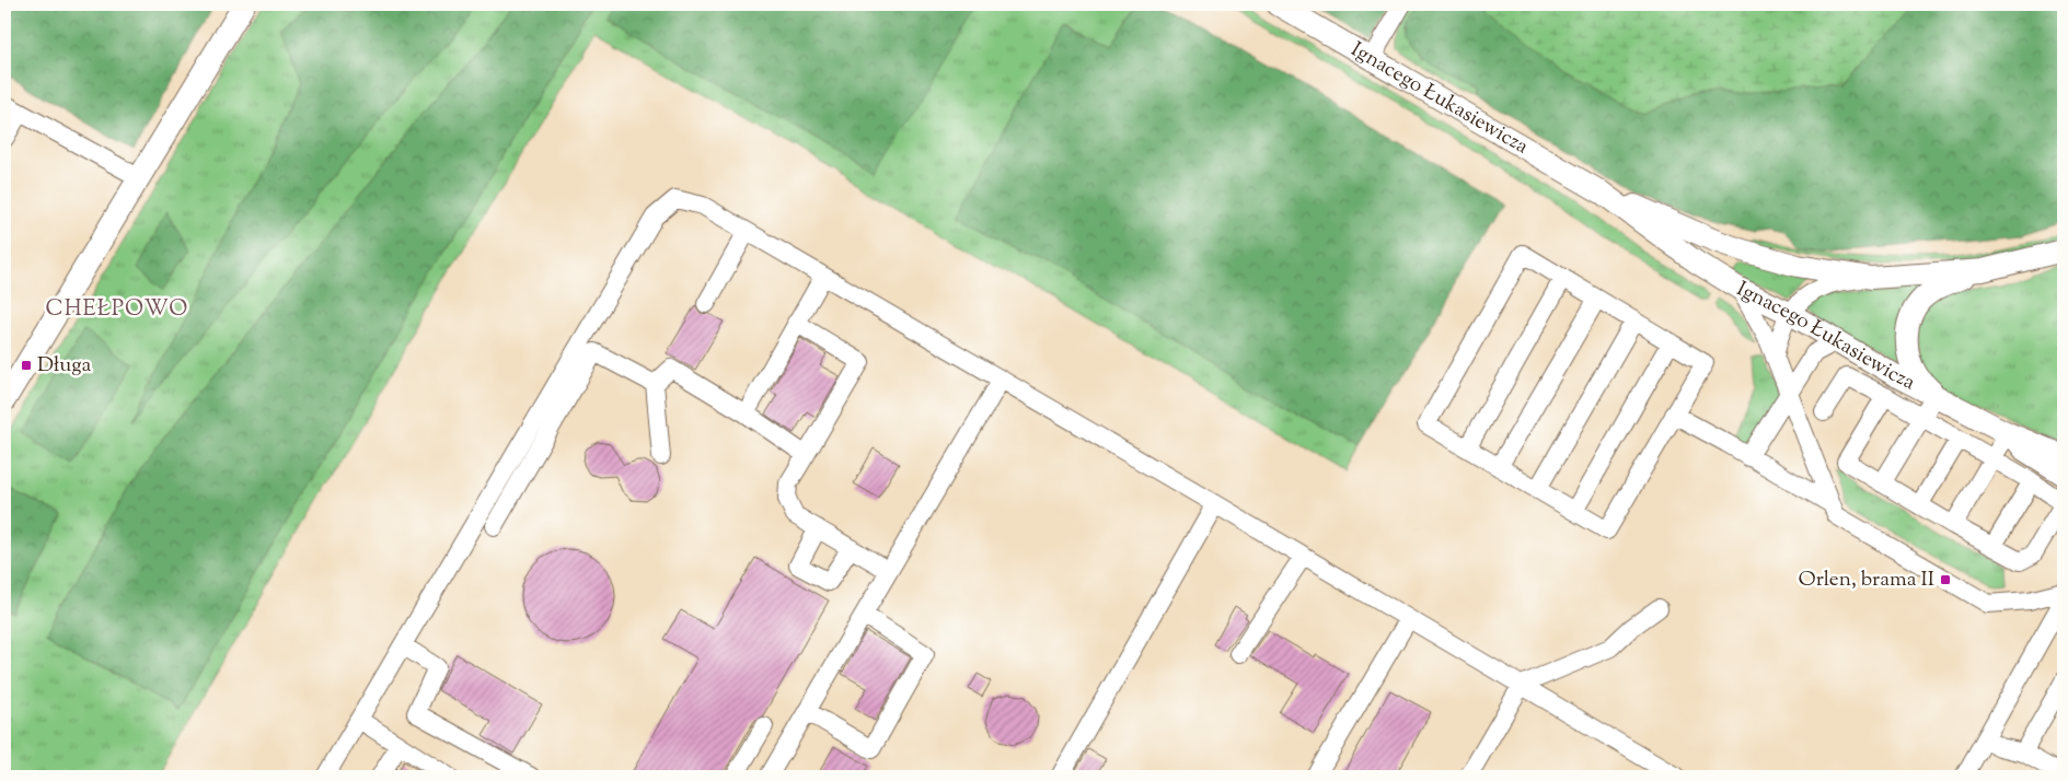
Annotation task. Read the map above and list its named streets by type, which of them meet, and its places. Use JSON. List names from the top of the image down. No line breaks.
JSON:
{"streets":{"main road":["Ignacego Łukasiewicza"]},"districts":["CHEŁPOWO"],"places":{"transit":["Długa","Orlen, brama II"]}}
